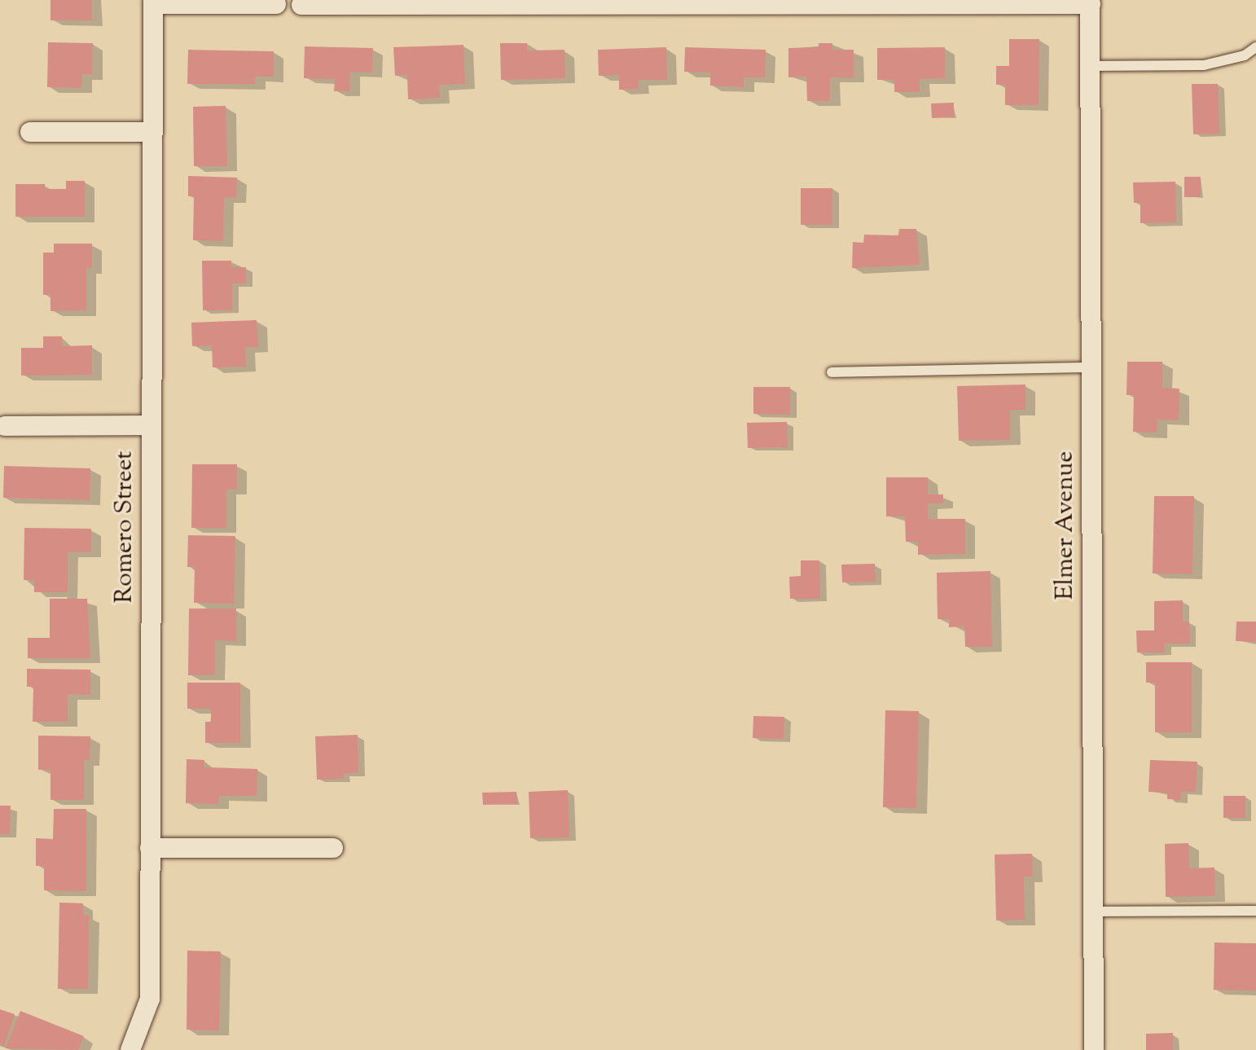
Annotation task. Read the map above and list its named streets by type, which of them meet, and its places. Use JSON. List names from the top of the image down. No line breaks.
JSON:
{"streets":{"street":["Elmer Avenue","Romero Street"]}}
